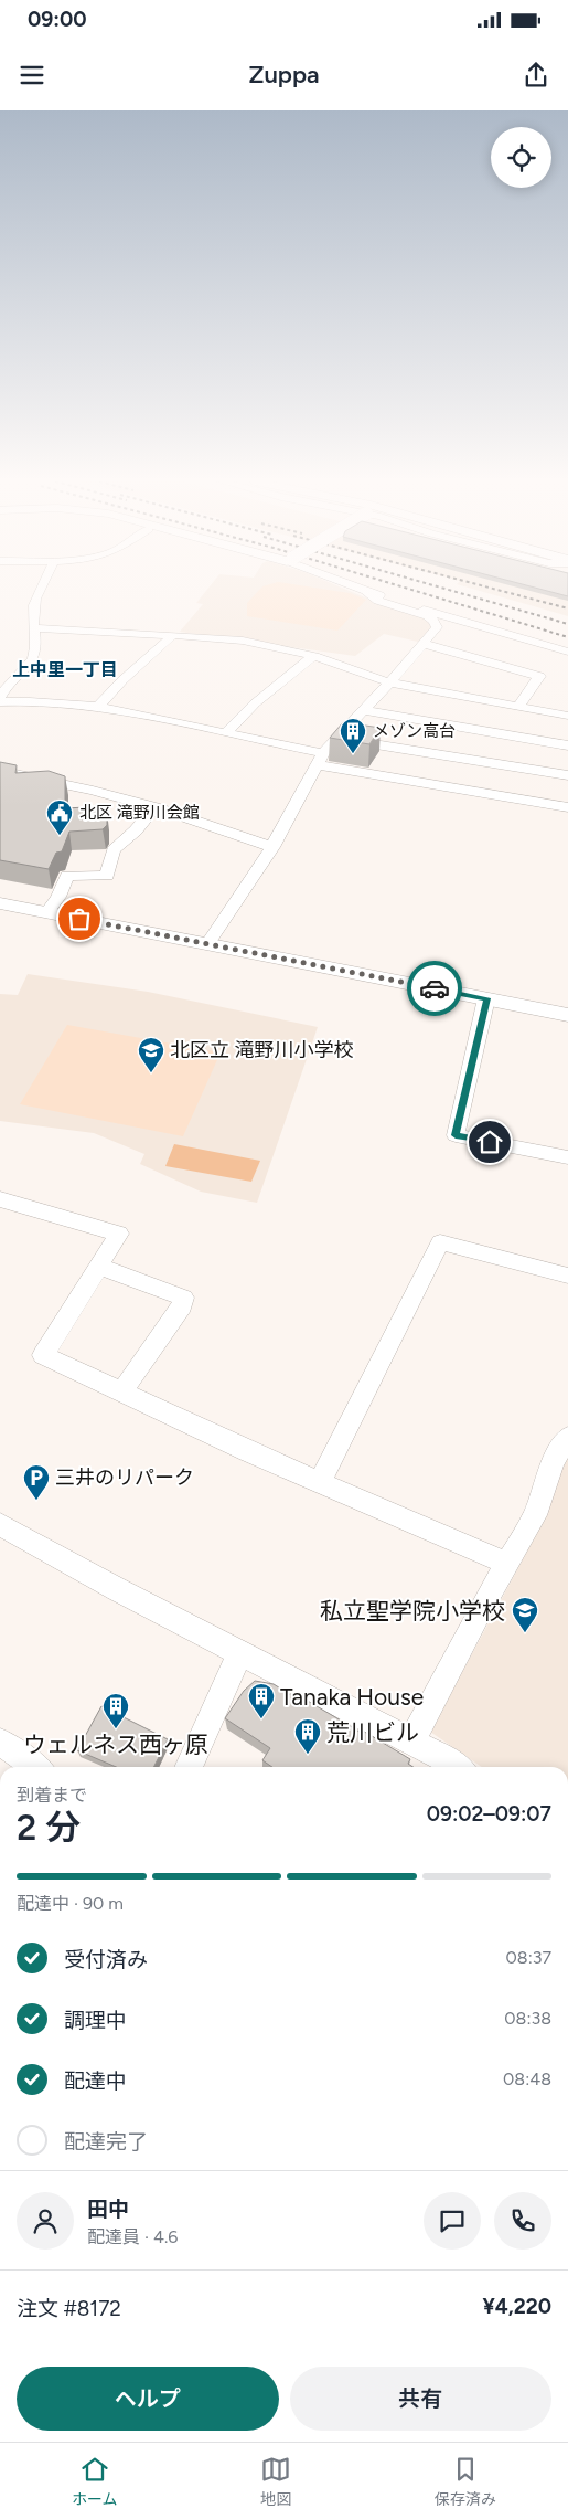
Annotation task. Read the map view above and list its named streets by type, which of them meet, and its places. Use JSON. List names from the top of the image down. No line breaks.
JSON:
{"districts":["上中里一丁目"],"places":{"building":["メゾン高台","Tanaka House","ウェルネス西ヶ原","荒川ビル"],"public building":["北区 滝野川会館"],"school or university":["北区立 滝野川小学校","私立聖学院小学校"],"parking":["三井のリパーク"]},"page":{"status":"09:00","header":"Zuppa","heading":["2 分","到着まで","09:02–09:07"],"panel":["田中","配達員 · 4.6","注文 #8172","¥4,220"],"bar":"配達中 · 90 m","list":[["受付済み","08:37"],["調理中","08:38"],["配達中","08:48"],"配達完了"],"buttons":["ヘルプ","共有"],"tabs":["ホーム","地図","保存済み"]}}
